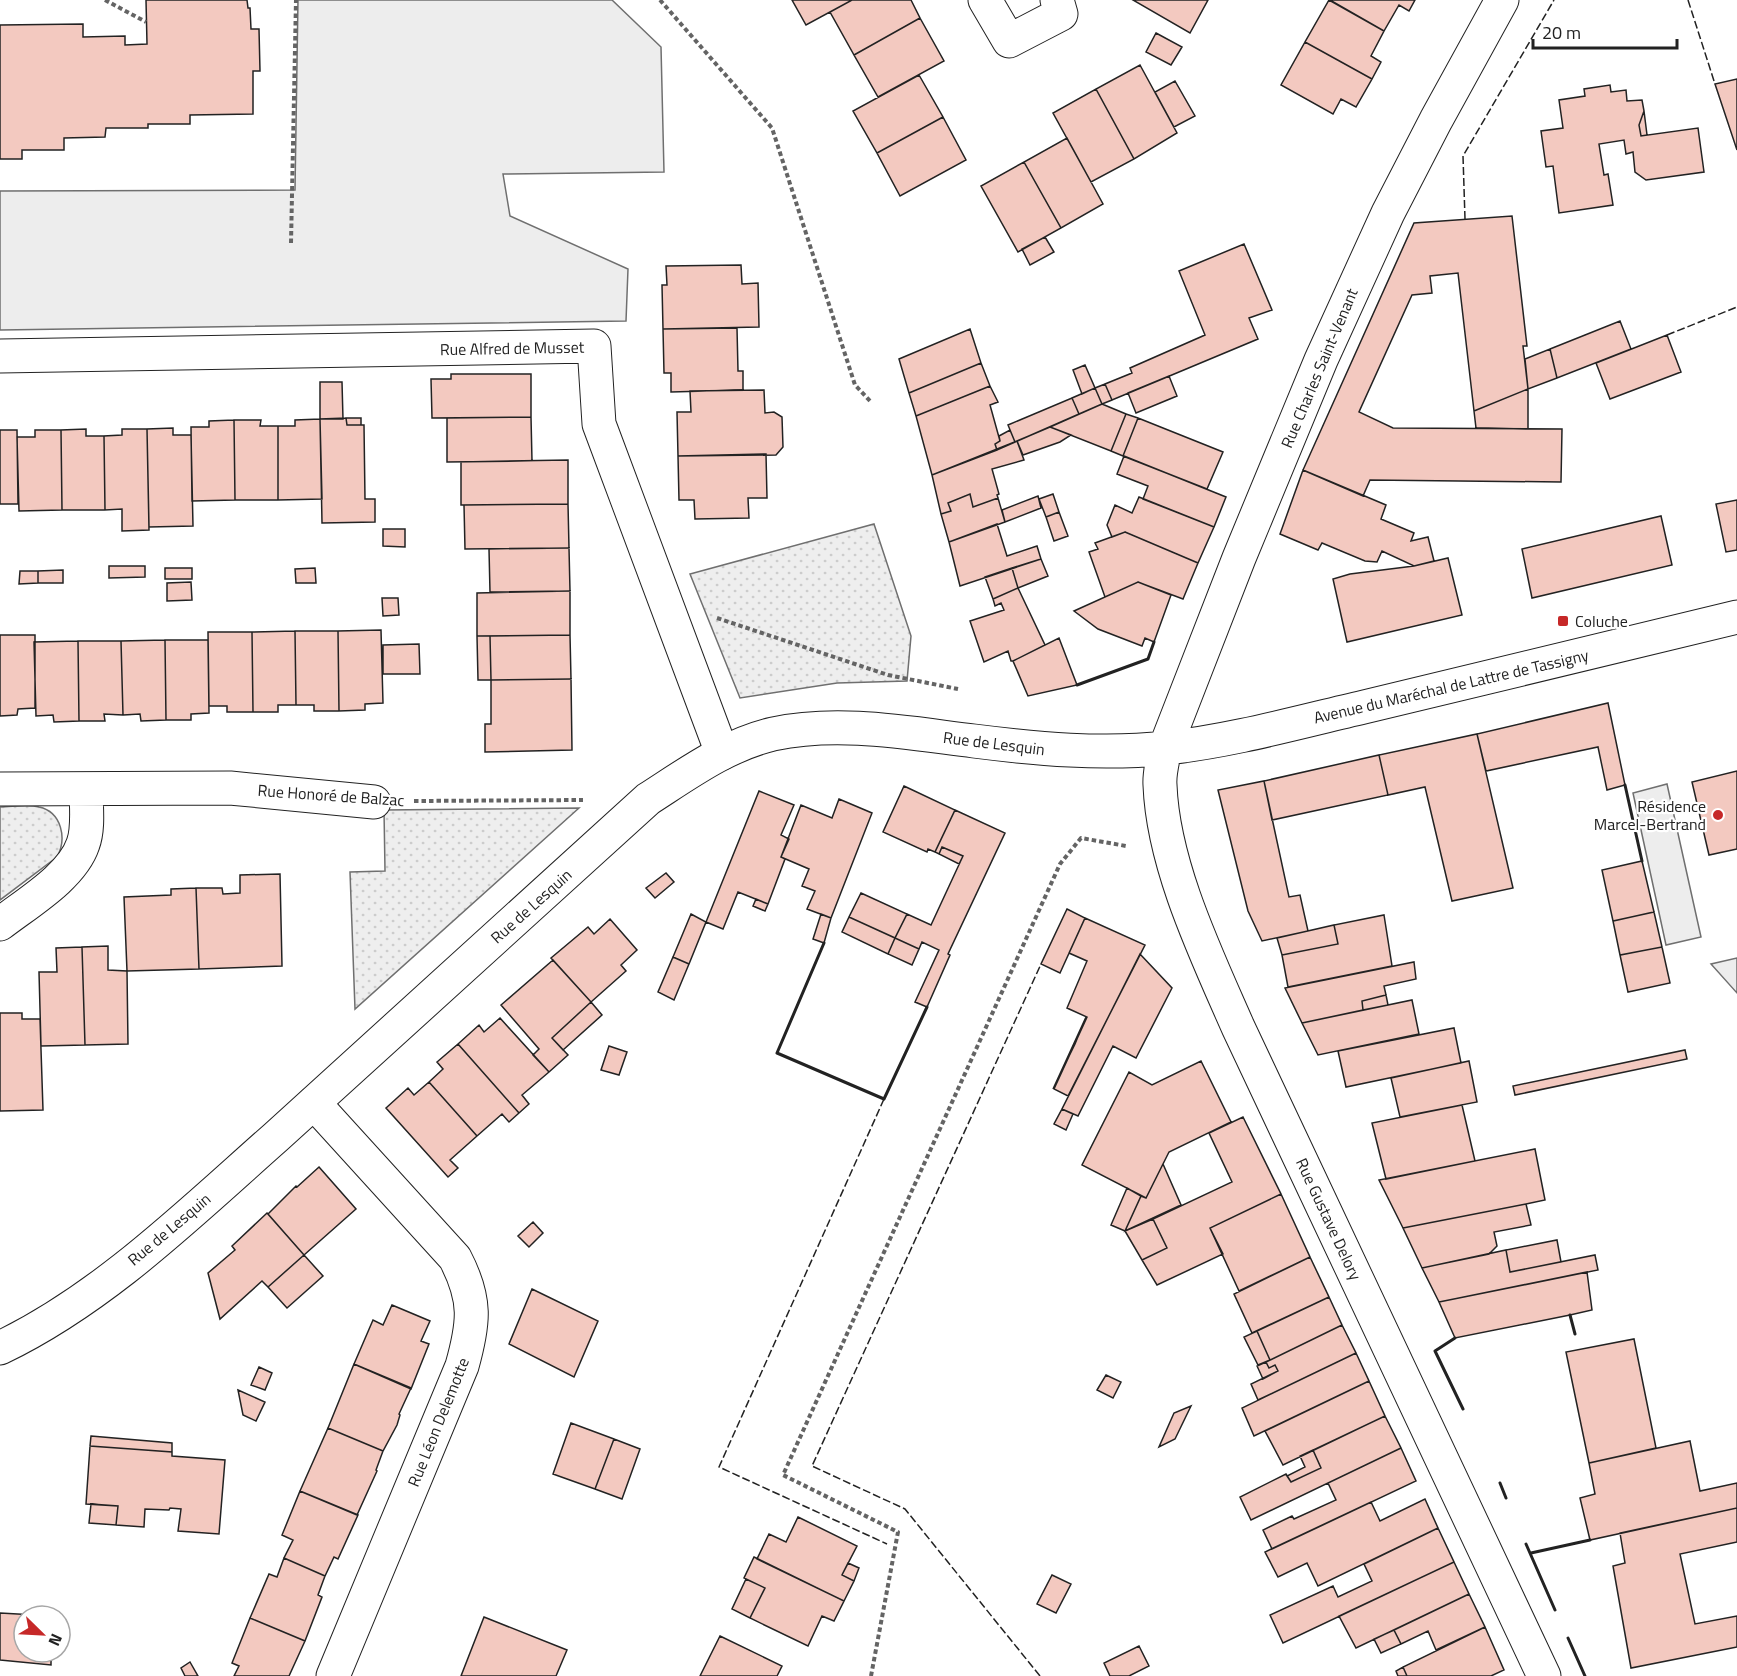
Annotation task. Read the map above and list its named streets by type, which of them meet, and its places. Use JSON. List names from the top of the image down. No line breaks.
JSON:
{"streets":{"street":["Rue Alfred de Musset","Rue Charles Saint-Venant","Avenue du Maréchal de Lattre de Tassigny","Rue de Lesquin","Rue Honoré de Balzac","Rue Gustave Delory","Rue Léon Delemotte"]},"crossings":[["Rue Alfred de Musset","Rue de Lesquin"],["Rue Charles Saint-Venant","Avenue du Maréchal de Lattre de Tassigny"],["Rue Charles Saint-Venant","Rue de Lesquin"],["Rue Charles Saint-Venant","Rue Gustave Delory"],["Avenue du Maréchal de Lattre de Tassigny","Rue de Lesquin"],["Avenue du Maréchal de Lattre de Tassigny","Rue Gustave Delory"],["Rue de Lesquin","Rue Honoré de Balzac"],["Rue de Lesquin","Rue Gustave Delory"],["Rue de Lesquin","Rue Léon Delemotte"]],"places":{"transit":["Coluche"],"other":["Résidence Marcel-Bertrand"]},"scale_bar":"20 m","north":"bottom right"}
